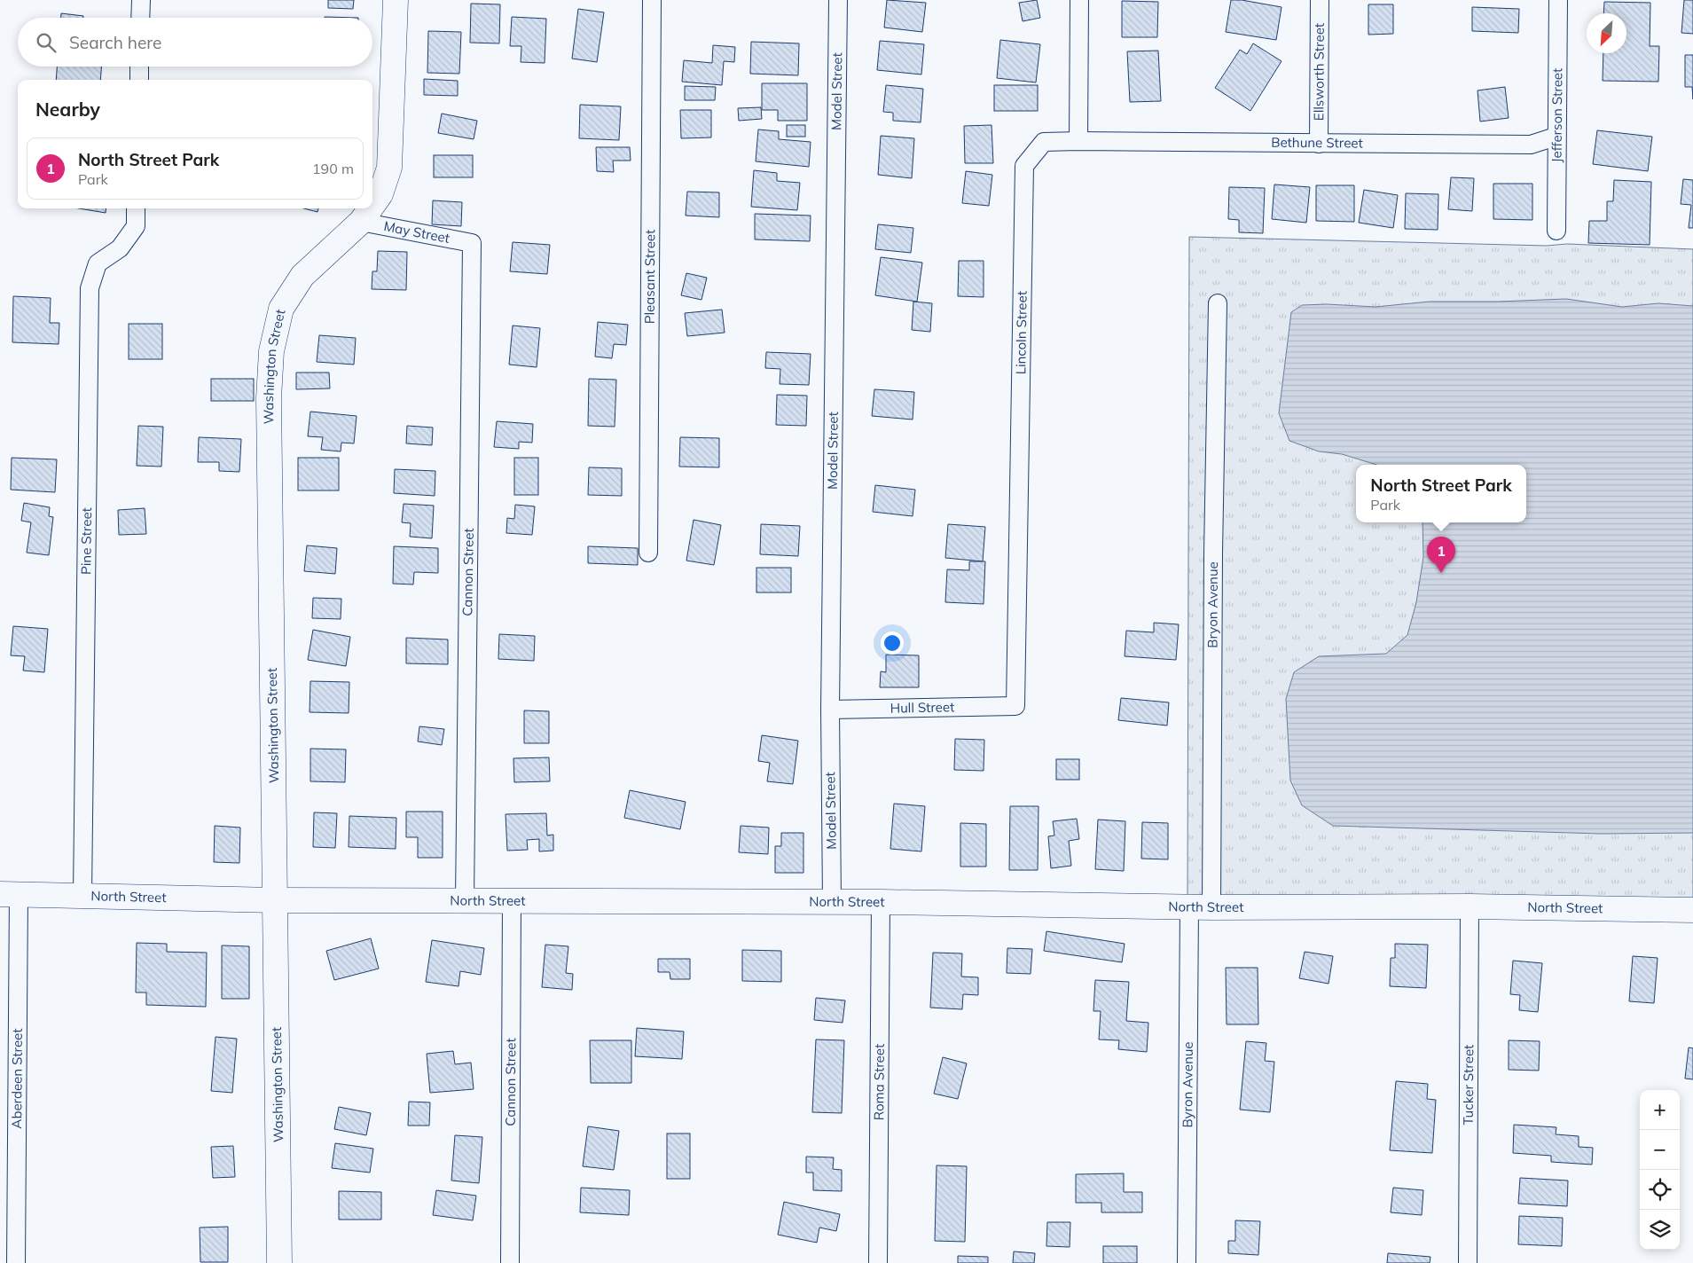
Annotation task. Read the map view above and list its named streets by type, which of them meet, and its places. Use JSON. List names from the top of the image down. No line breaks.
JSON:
{"streets":{"street":["Ellsworth Street","Model Street","Jefferson Street","Bethune Street","May Street","Pleasant Street","Lincoln Street","Washington Street","Pine Street","Cannon Street","Bryon Avenue","Hull Street","North Street","Aberdeen Street","Roma Street","Byron Avenue","Tucker Street"]},"crossings":[["Ellsworth Street","Bethune Street"],["Model Street","Hull Street"],["Model Street","North Street"],["Jefferson Street","Bethune Street"],["Bethune Street","Lincoln Street"],["May Street","Washington Street"],["May Street","Cannon Street"],["Lincoln Street","Hull Street"],["Washington Street","North Street"],["Pine Street","North Street"],["Cannon Street","North Street"],["Bryon Avenue","North Street"],["Bryon Avenue","Byron Avenue"],["North Street","Aberdeen Street"],["North Street","Roma Street"],["North Street","Byron Avenue"],["North Street","Tucker Street"]],"north":"bottom left","page":{"search":"Search here","heading":"Nearby","list":[{"mark":"1","name":"North Street Park","note":"Park","value":"190 m"}],"popup":["North Street Park","Park"],"pins":"1","map_buttons":["+","−"]}}
